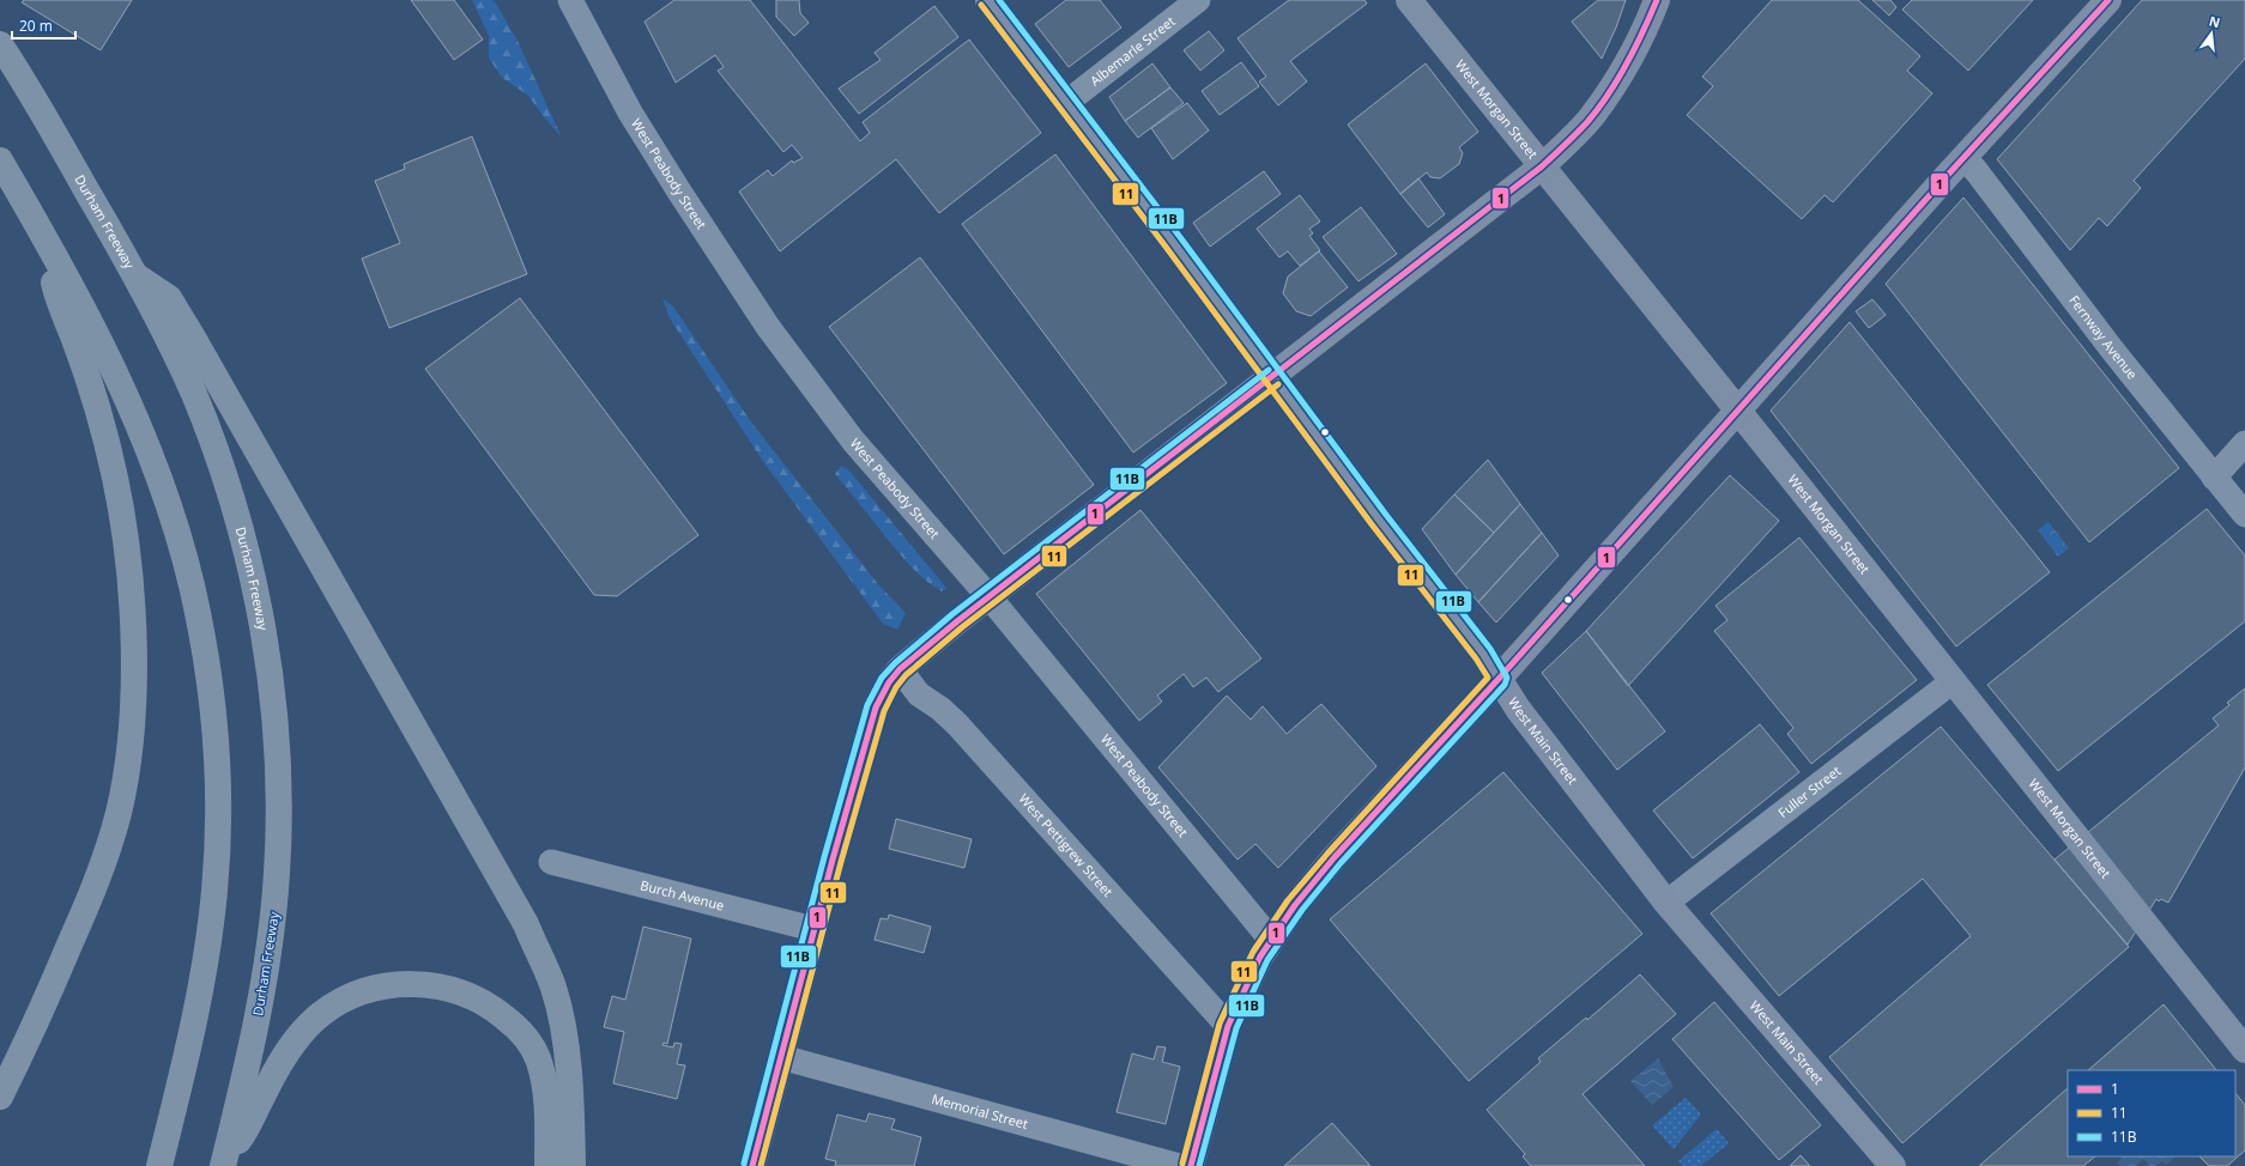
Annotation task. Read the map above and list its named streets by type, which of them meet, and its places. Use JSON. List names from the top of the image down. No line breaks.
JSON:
{"streets":{"highway":["Durham Freeway"],"main road":["West Morgan Street","West Main Street"],"street":["Albemarle Street","West Peabody Street","Fernway Avenue","Fuller Street","West Pettigrew Street","Burch Avenue","Memorial Street"]},"crossings":[["Albemarle Street","West Main Street"],["West Morgan Street","Fuller Street"],["West Main Street","Fuller Street"]],"lines":["transit line 1","transit line 11B","transit line 11"],"legend":["1","11","11B"],"scale_bar":"20 m","north":"top"}
